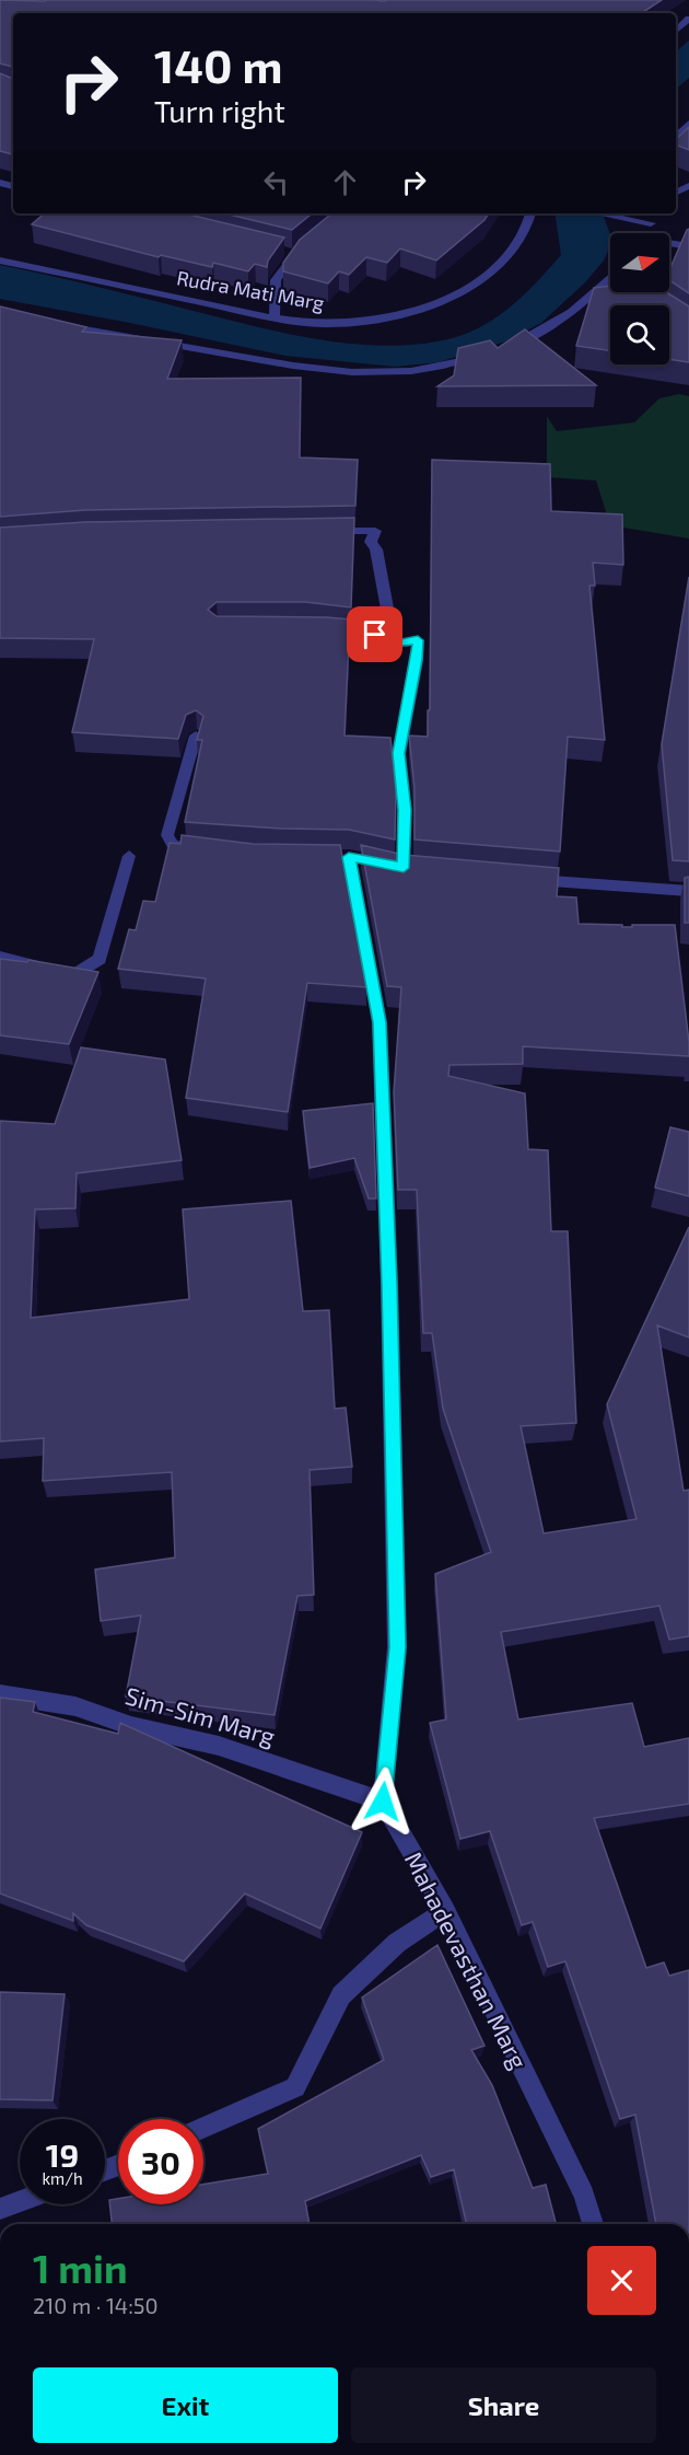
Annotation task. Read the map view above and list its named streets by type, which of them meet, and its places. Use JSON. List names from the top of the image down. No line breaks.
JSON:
{"streets":{"street":["Rudra Mati Marg","Sim-Sim Marg","Mahadevasthan Marg"]},"crossings":[["Sim-Sim Marg","Mahadevasthan Marg"]],"north":"right","page":{"turn":["140 m","Turn right"],"speed":"19 km/h","limit":"30","heading":["1 min","210 m · 14:50"],"buttons":["Exit","Share"]}}
